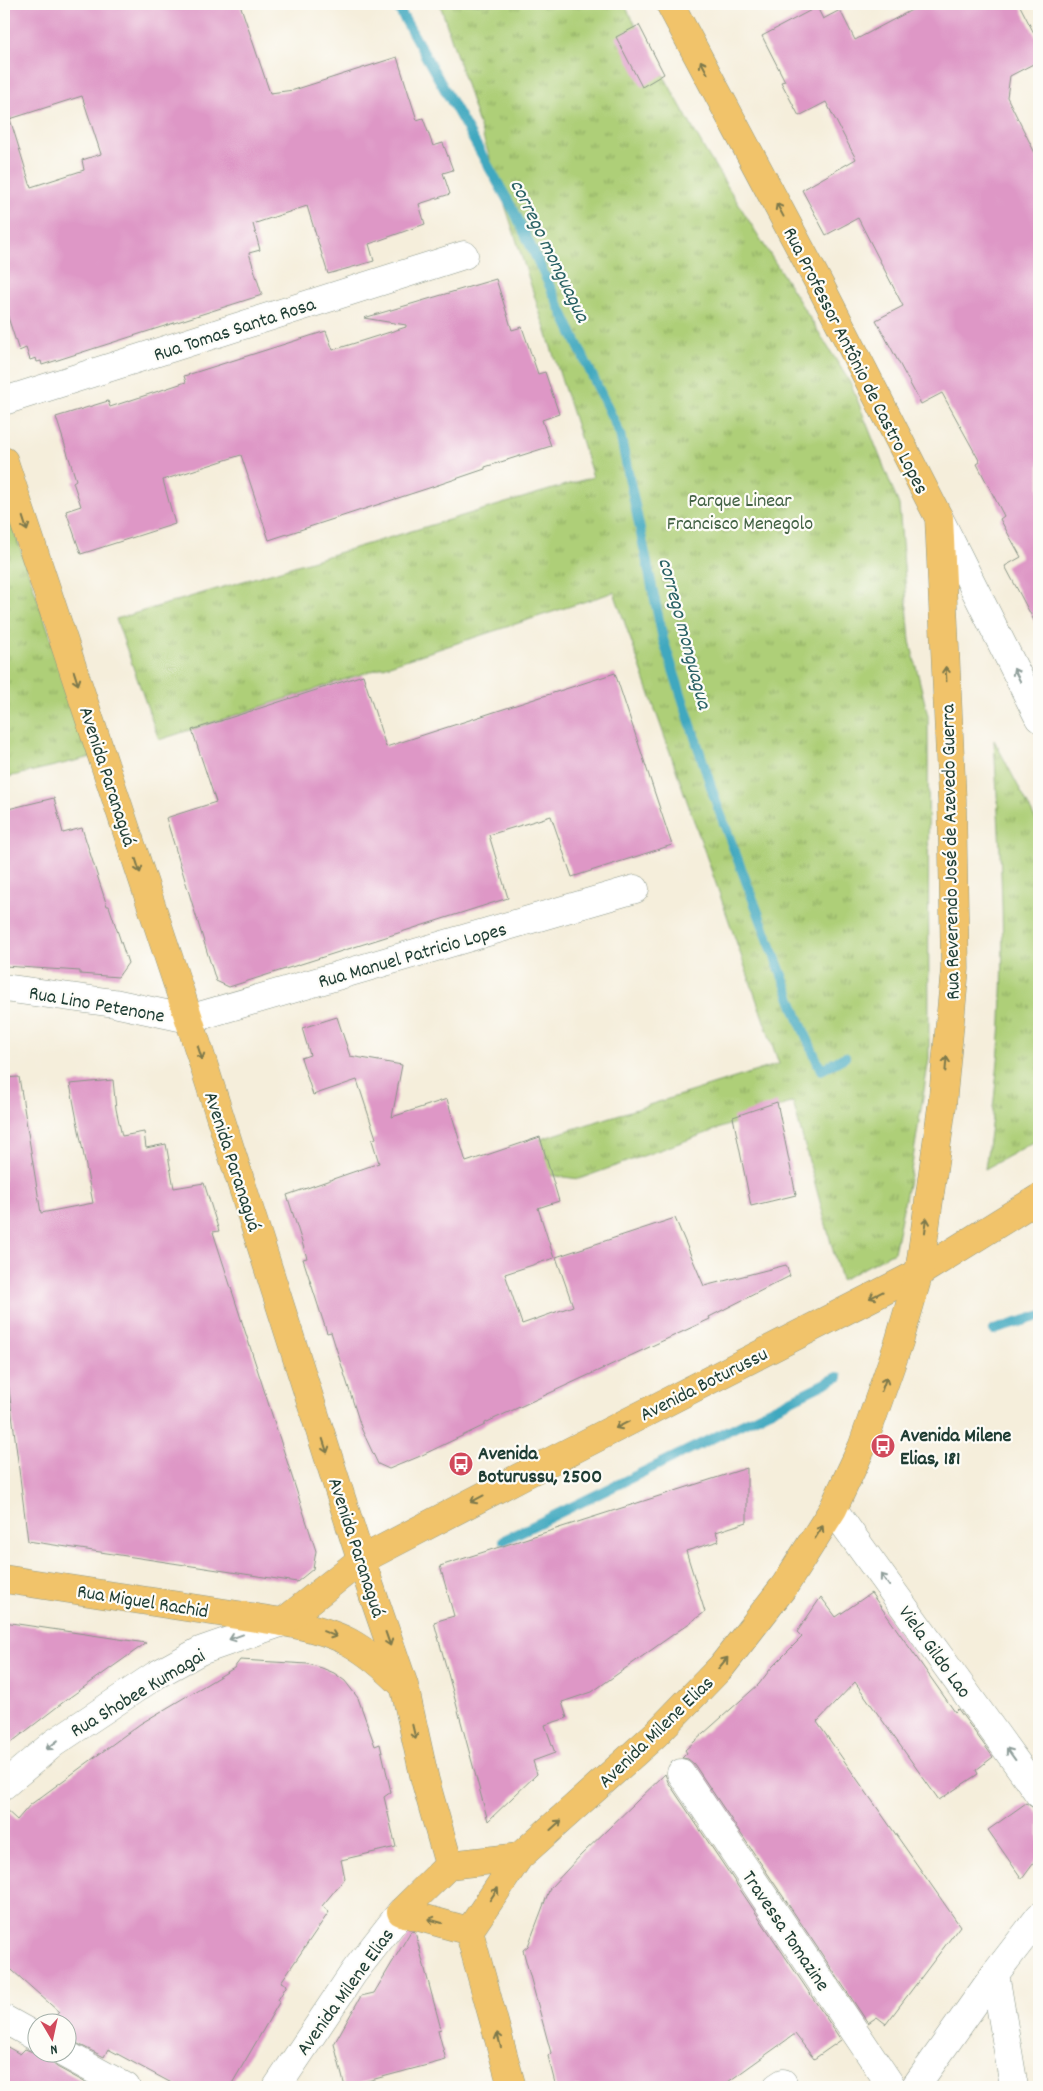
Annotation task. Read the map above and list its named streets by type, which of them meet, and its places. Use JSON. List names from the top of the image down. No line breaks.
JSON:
{"streets":{"main road":["Rua Professor Antônio de Castro Lopes","Avenida Paranaguá","Rua Reverendo José de Azevedo Guerra","Avenida Boturussu","Rua Miguel Rachid","Avenida Milene Elias"],"street":["Rua Tomas Santa Rosa","Rua Manuel Patricio Lopes","Rua Lino Petenone","Viela Gildo Lao","Rua Shobee Kumagai","Travessa Tomazine"]},"crossings":[["Rua Professor Antônio de Castro Lopes","Rua Reverendo José de Azevedo Guerra"],["Avenida Paranaguá","Rua Manuel Patricio Lopes"],["Avenida Paranaguá","Rua Lino Petenone"],["Avenida Paranaguá","Avenida Boturussu"],["Avenida Paranaguá","Rua Miguel Rachid"],["Avenida Paranaguá","Avenida Milene Elias"],["Rua Reverendo José de Azevedo Guerra","Avenida Boturussu"],["Rua Reverendo José de Azevedo Guerra","Avenida Milene Elias"],["Rua Manuel Patricio Lopes","Rua Lino Petenone"],["Avenida Boturussu","Avenida Milene Elias"],["Rua Miguel Rachid","Rua Shobee Kumagai"],["Viela Gildo Lao","Avenida Milene Elias"]],"one_way":["Rua Professor Antônio de Castro Lopes","Avenida Paranaguá","Rua Reverendo José de Azevedo Guerra","Avenida Boturussu","Viela Gildo Lao","Rua Shobee Kumagai","Avenida Milene Elias"],"water":["corrego monguagua"],"parks":["Parque Linear Francisco Menegolo"],"places":{"bus stop":["Avenida Milene Elias, 181","Avenida Boturussu, 2500"]},"north":"bottom"}
